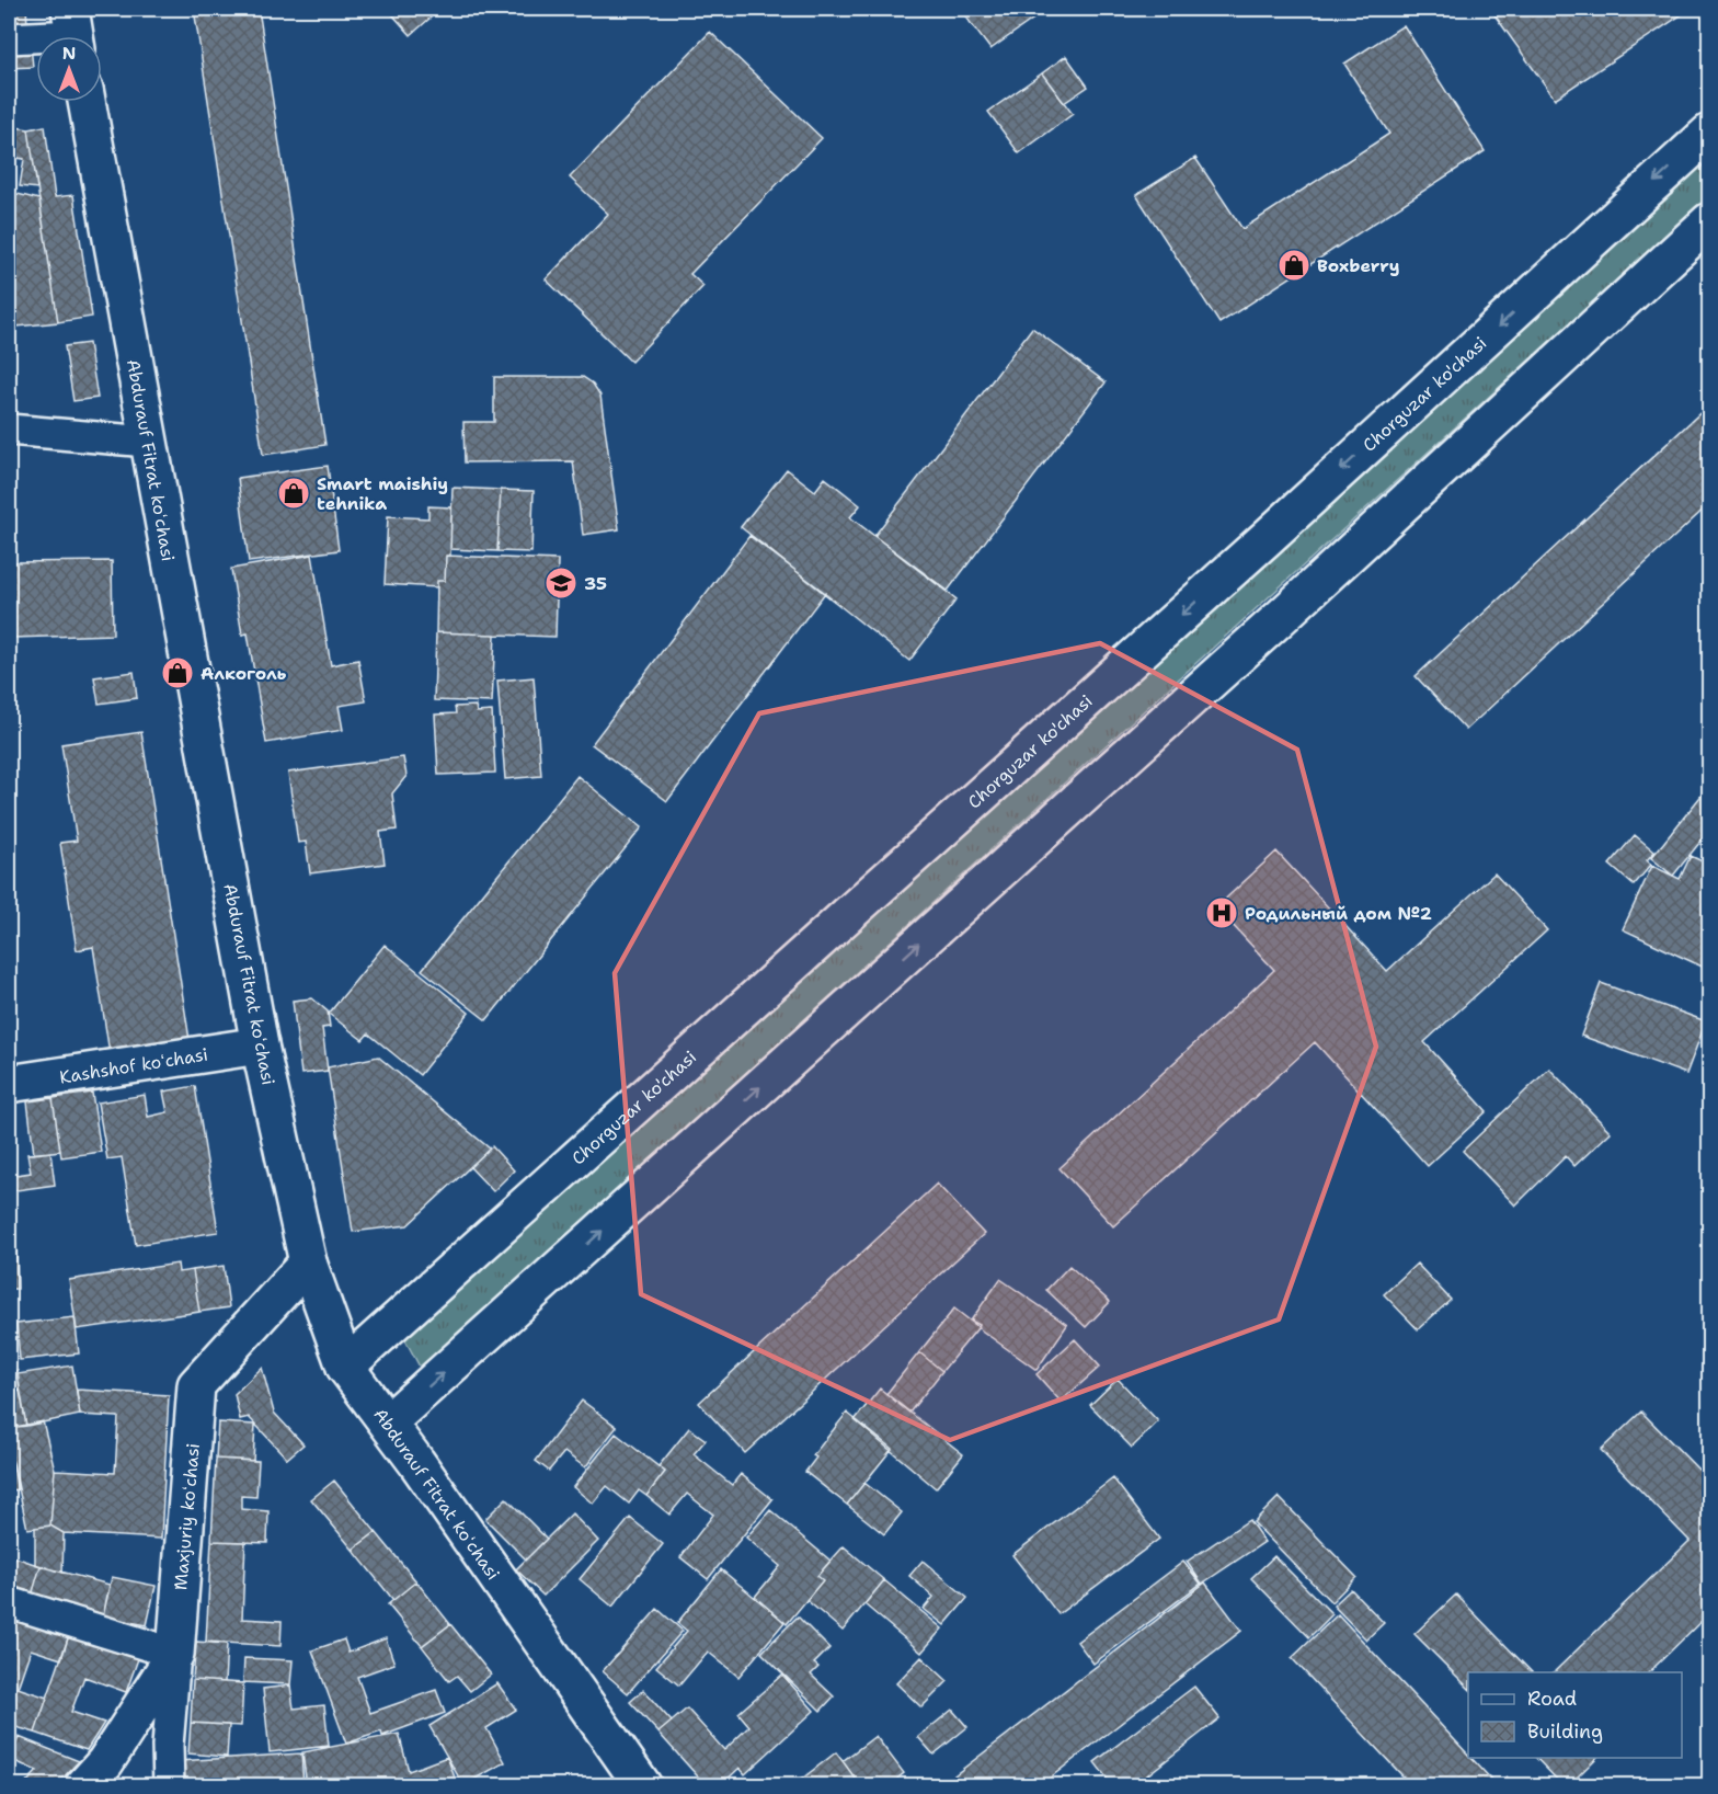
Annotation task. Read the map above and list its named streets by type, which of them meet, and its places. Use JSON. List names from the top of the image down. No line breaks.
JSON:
{"streets":{"main road":["Chorguzar ko'chasi","Abdurauf Fitrat koʻchasi","Kashshof koʻchasi","Maxjuriy koʻchasi"]},"crossings":[["Chorguzar ko'chasi","Abdurauf Fitrat koʻchasi"],["Abdurauf Fitrat koʻchasi","Kashshof koʻchasi"],["Abdurauf Fitrat koʻchasi","Maxjuriy koʻchasi"]],"places":{"shop":["Boxberry","Smart maishiy tehnika","Алкоголь"],"school or university":["35"],"hospital":["Родильный дом №2"]},"legend":["Road","Building"],"north":"top"}
